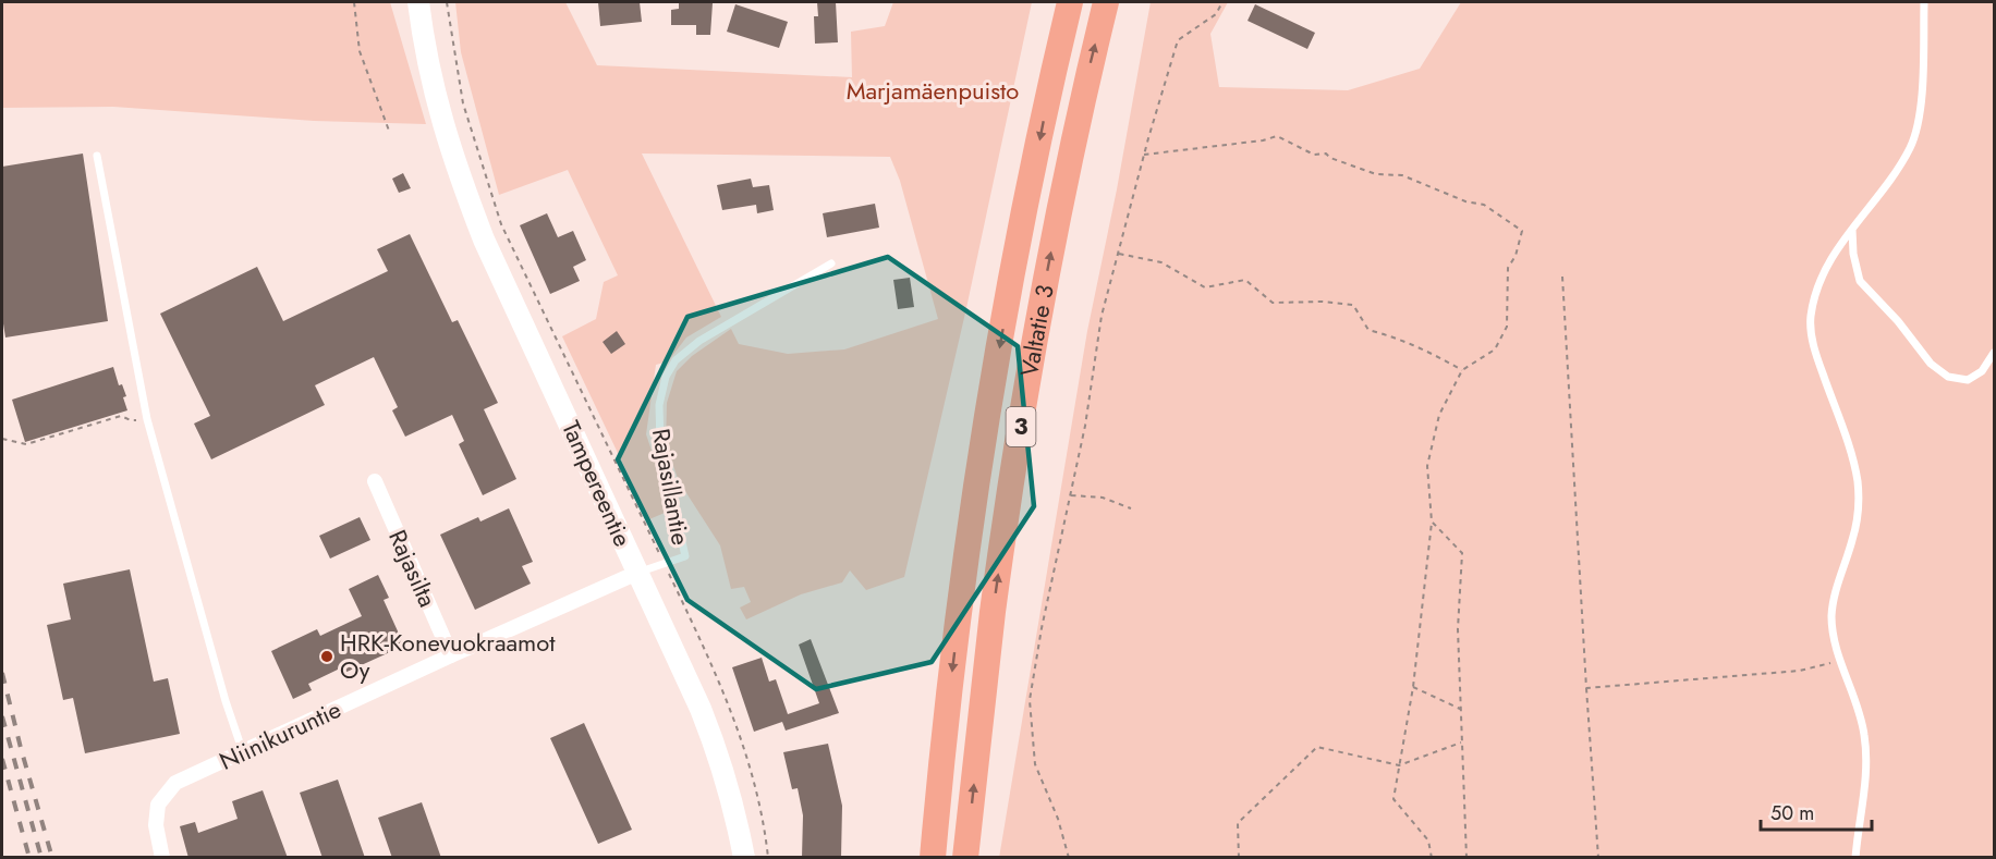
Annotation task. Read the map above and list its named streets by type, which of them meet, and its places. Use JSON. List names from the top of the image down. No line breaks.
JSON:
{"streets":{"highway":["Valtatie 3","3"],"main road":["Tampereentie"],"street":["Rajasilta","Niinikuruntie"],"lane":["Rajasillantie"]},"crossings":[["Tampereentie","Rajasillantie"],["Tampereentie","Niinikuruntie"],["Rajasillantie","Niinikuruntie"],["Rajasilta","Niinikuruntie"]],"parks":["Marjamäenpuisto"],"places":["HRK-Konevuokraamot Oy"],"scale_bar":"50 m"}
